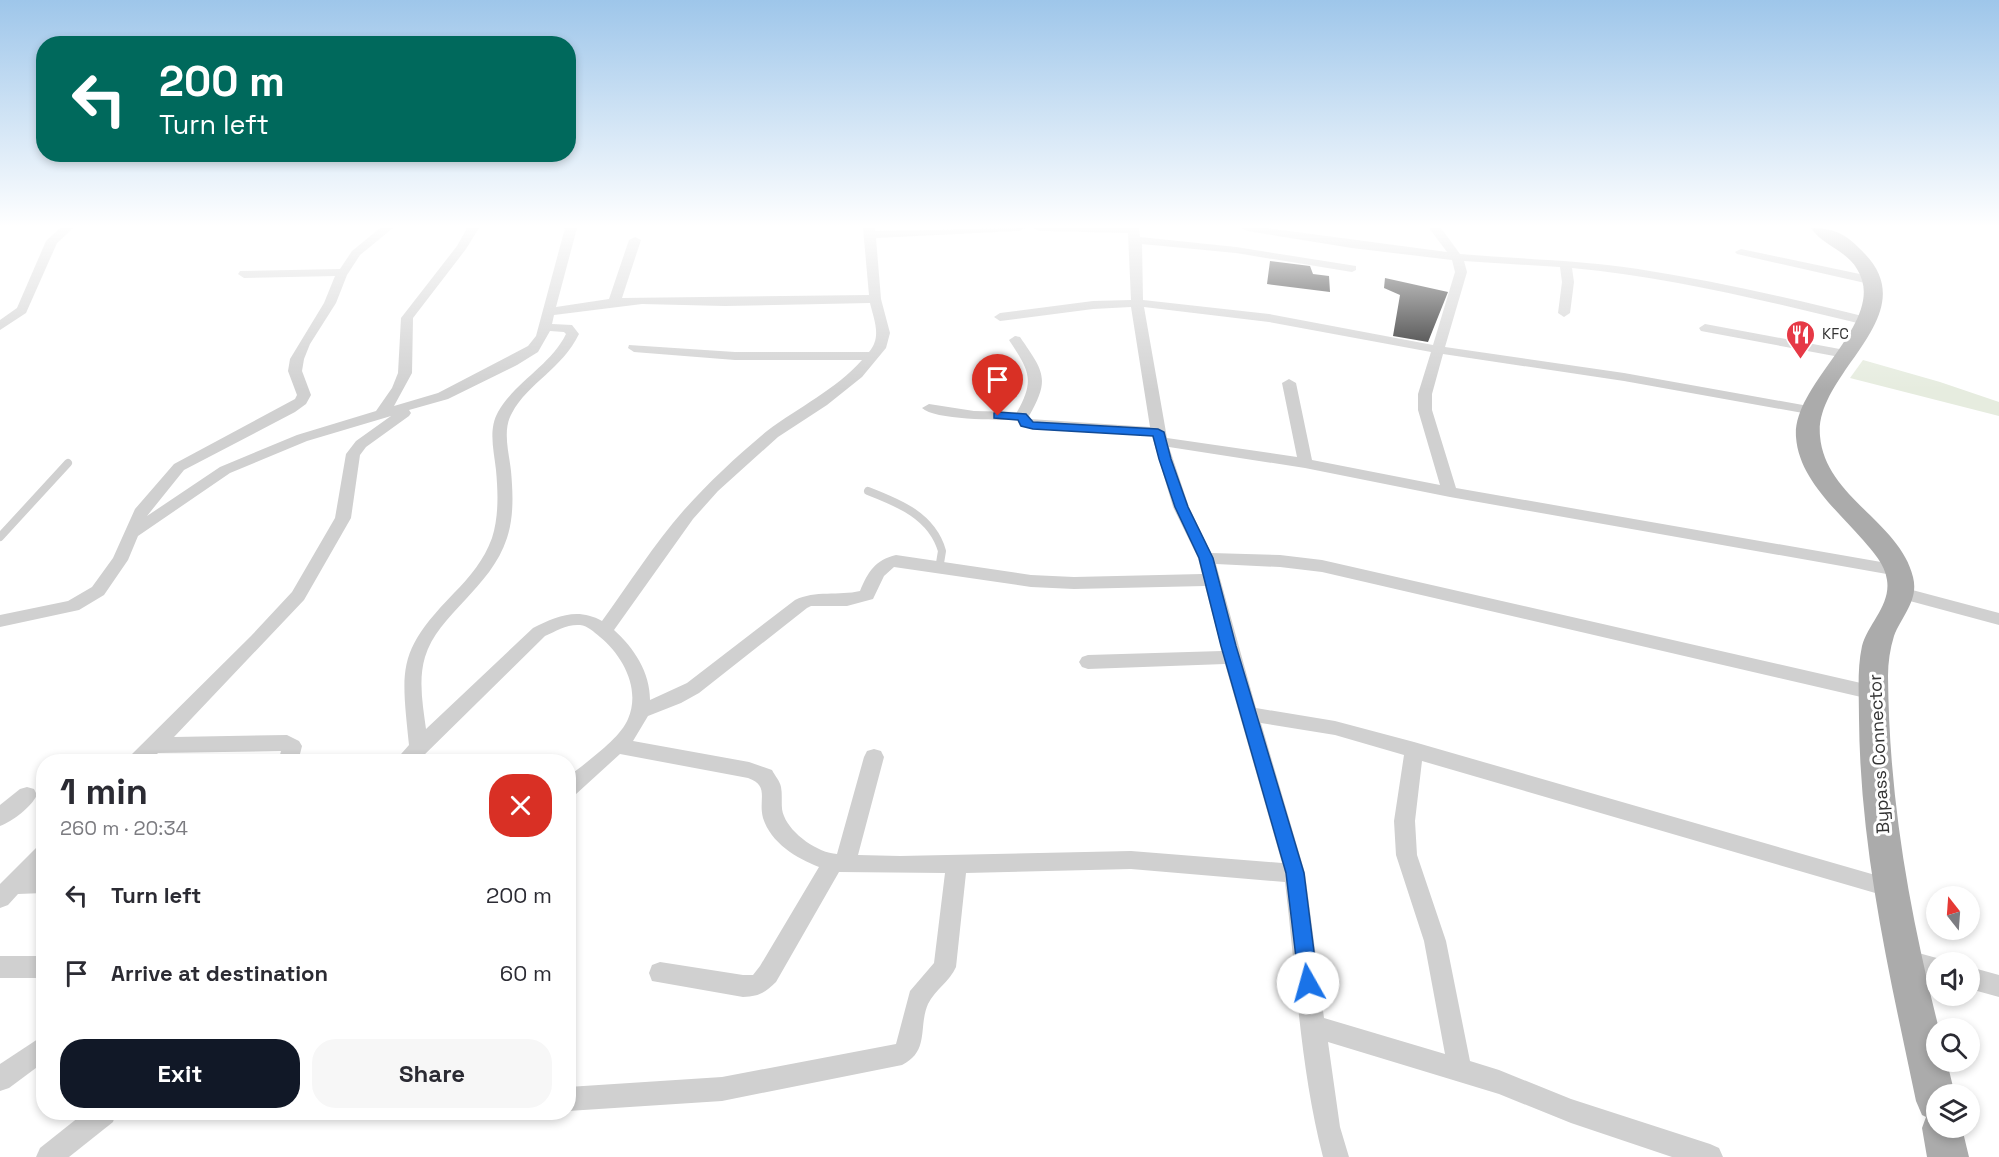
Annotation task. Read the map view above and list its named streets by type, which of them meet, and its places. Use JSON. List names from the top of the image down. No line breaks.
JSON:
{"streets":{"main road":["Bypass Connector"]},"places":{"restaurant":["KFC"]},"north":"top","page":{"turn":["200 m","Turn left"],"heading":["1 min","260 m · 20:34"],"list":[{"name":"Turn left","value":"200 m"},{"name":"Arrive at destination","value":"60 m"}],"buttons":["Exit","Share"]}}
